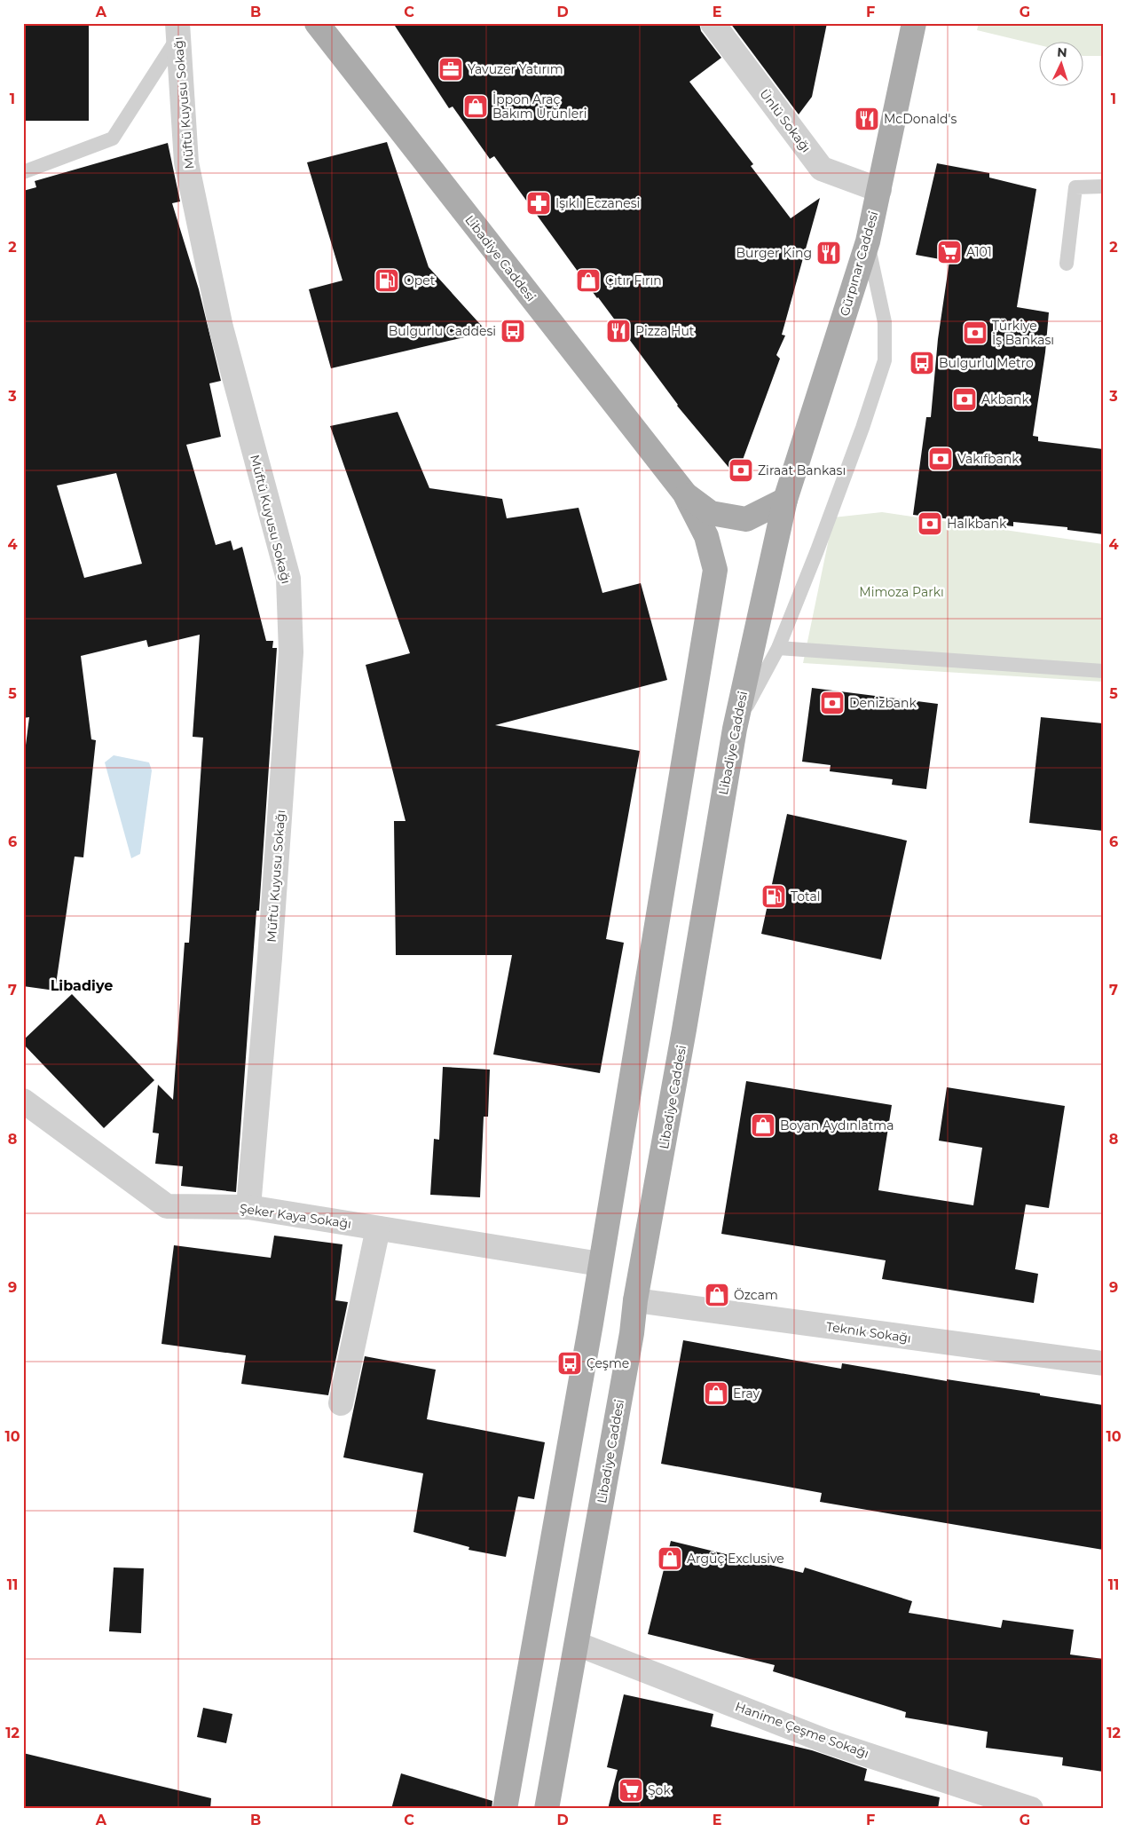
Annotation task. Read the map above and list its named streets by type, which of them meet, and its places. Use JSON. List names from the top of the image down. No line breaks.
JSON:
{"streets":{"main road":["Libadiye Caddesi","Gürpınar Caddesi"],"street":["Müftü Kuyusu Sokağı","Ünlü Sokağı","Şeker Kaya Sokağı","Teknık Sokağı","Hanime Çeşme Sokağı"]},"crossings":[["Müftü Kuyusu Sokağı","Şeker Kaya Sokağı"],["Ünlü Sokağı","Gürpınar Caddesi"],["Libadiye Caddesi","Gürpınar Caddesi"],["Libadiye Caddesi","Şeker Kaya Sokağı"],["Libadiye Caddesi","Teknık Sokağı"],["Libadiye Caddesi","Hanime Çeşme Sokağı"]],"districts":["Libadiye"],"parks":["Mimoza Parkı"],"places":{"office":["Yavuzer Yatırım"],"shop":["İppon Araç Bakım Ürünleri","Çıtır Fırın","Boyan Aydınlatma","Özcam","Eray","Argüç Exclusive"],"restaurant":["McDonald's","Burger King","Pizza Hut"],"pharmacy":["Işıklı Eczanesi"],"supermarket":["A101","Şok"],"fuel station":["Opet","Total"],"bus stop":["Bulgurlu Caddesi","Bulgurlu Metro","Çeşme"],"bank":["Türkiye İş Bankası","Akbank","Vakıfbank","Ziraat Bankası","Halkbank","Denizbank"]},"north":"top","grid":{"columns":["A","B","C","D","E","F","G"],"rows":["1","2","3","4","5","6","7","8","9","10","11","12"]}}
